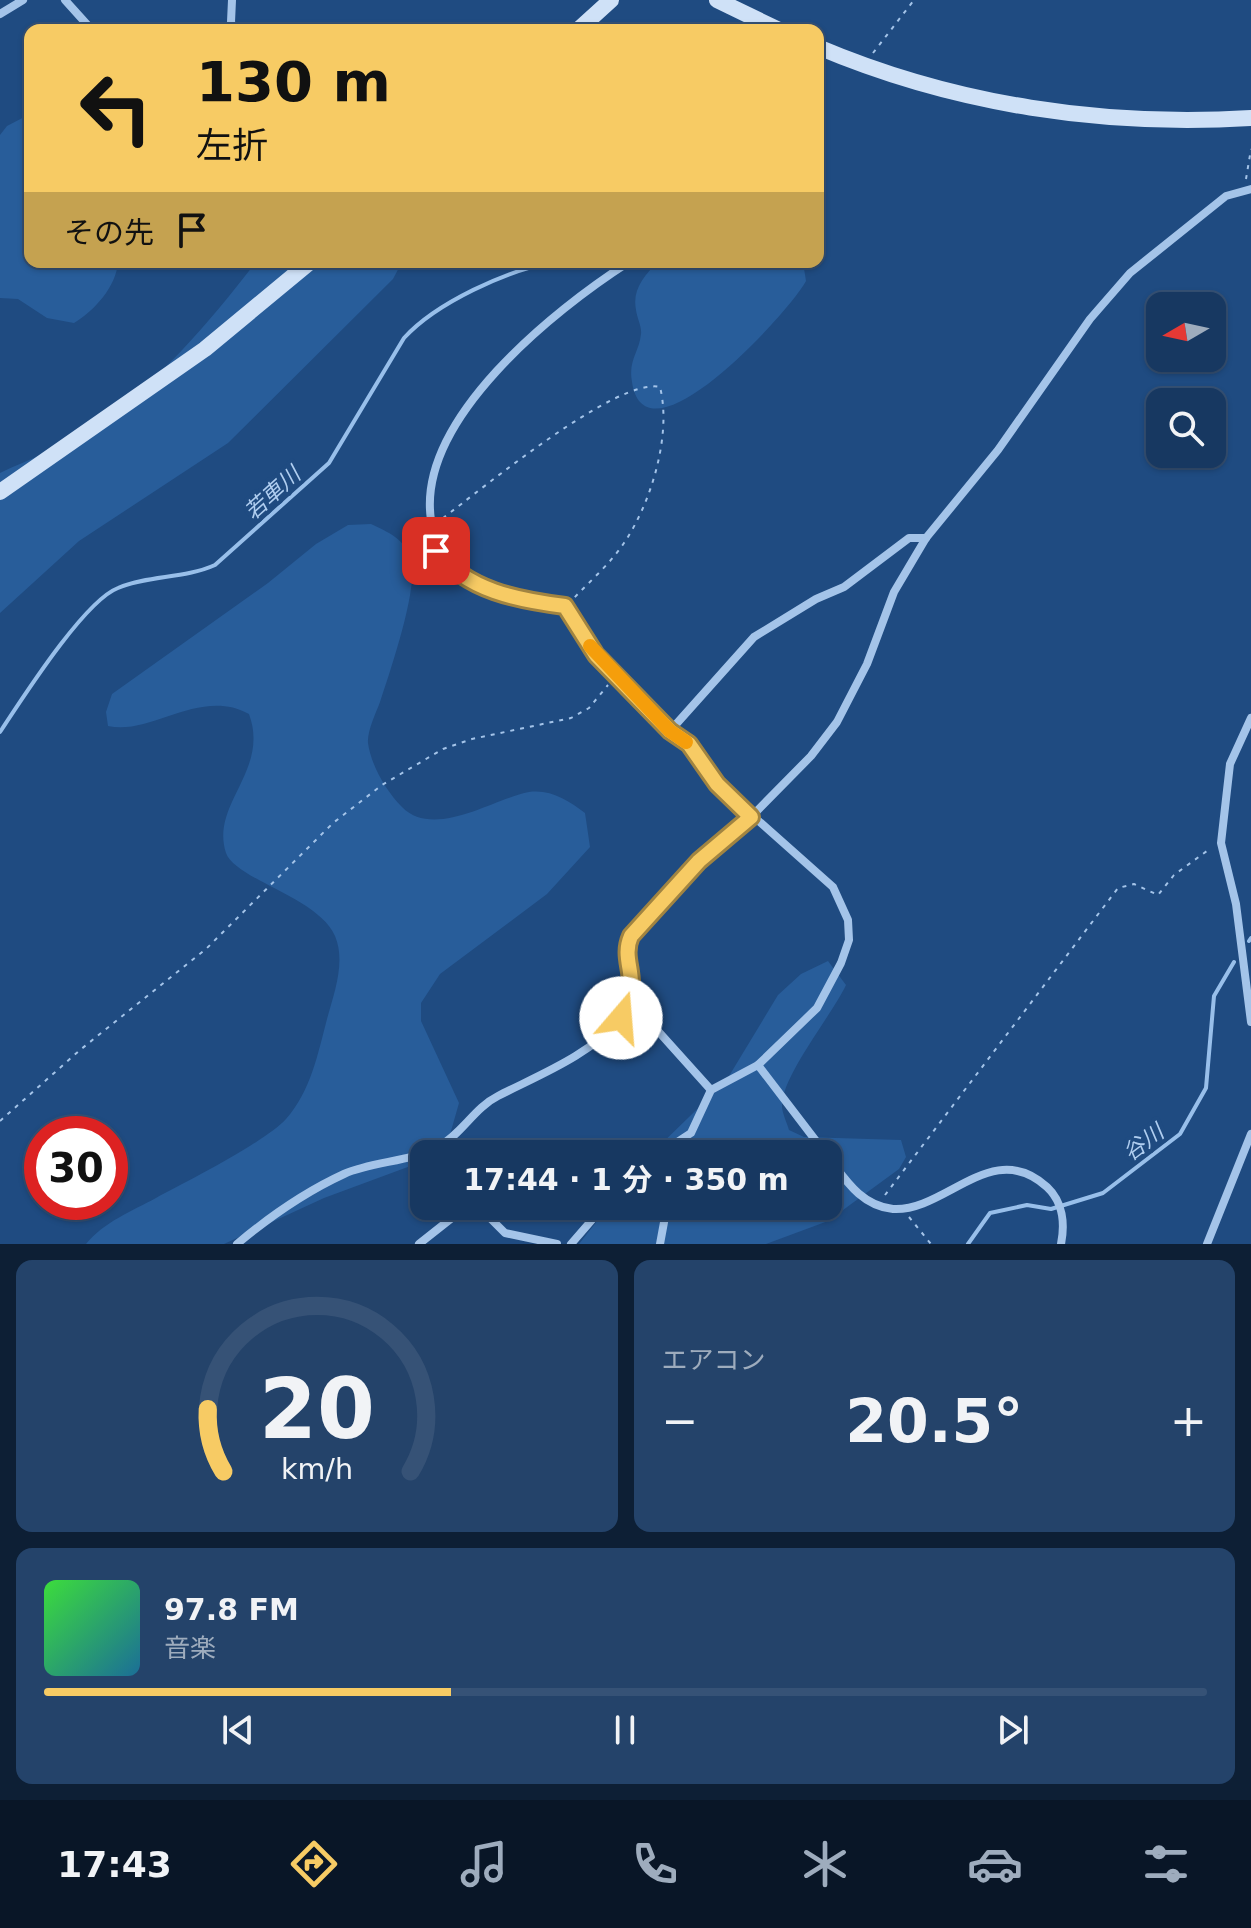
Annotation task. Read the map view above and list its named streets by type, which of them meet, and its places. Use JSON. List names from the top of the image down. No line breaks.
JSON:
{"water":["若車川","谷川"],"north":"left","page":{"turn":["130 m","左折"],"then":"その先","limit":"30","trip":"17:44 · 1 分 · 350 m","tile":"エアコン","heat":["−","20.5°","+"],"song":["97.8 FM","音楽"],"tabs":"17:43","gauge":["20","km/h"]}}
